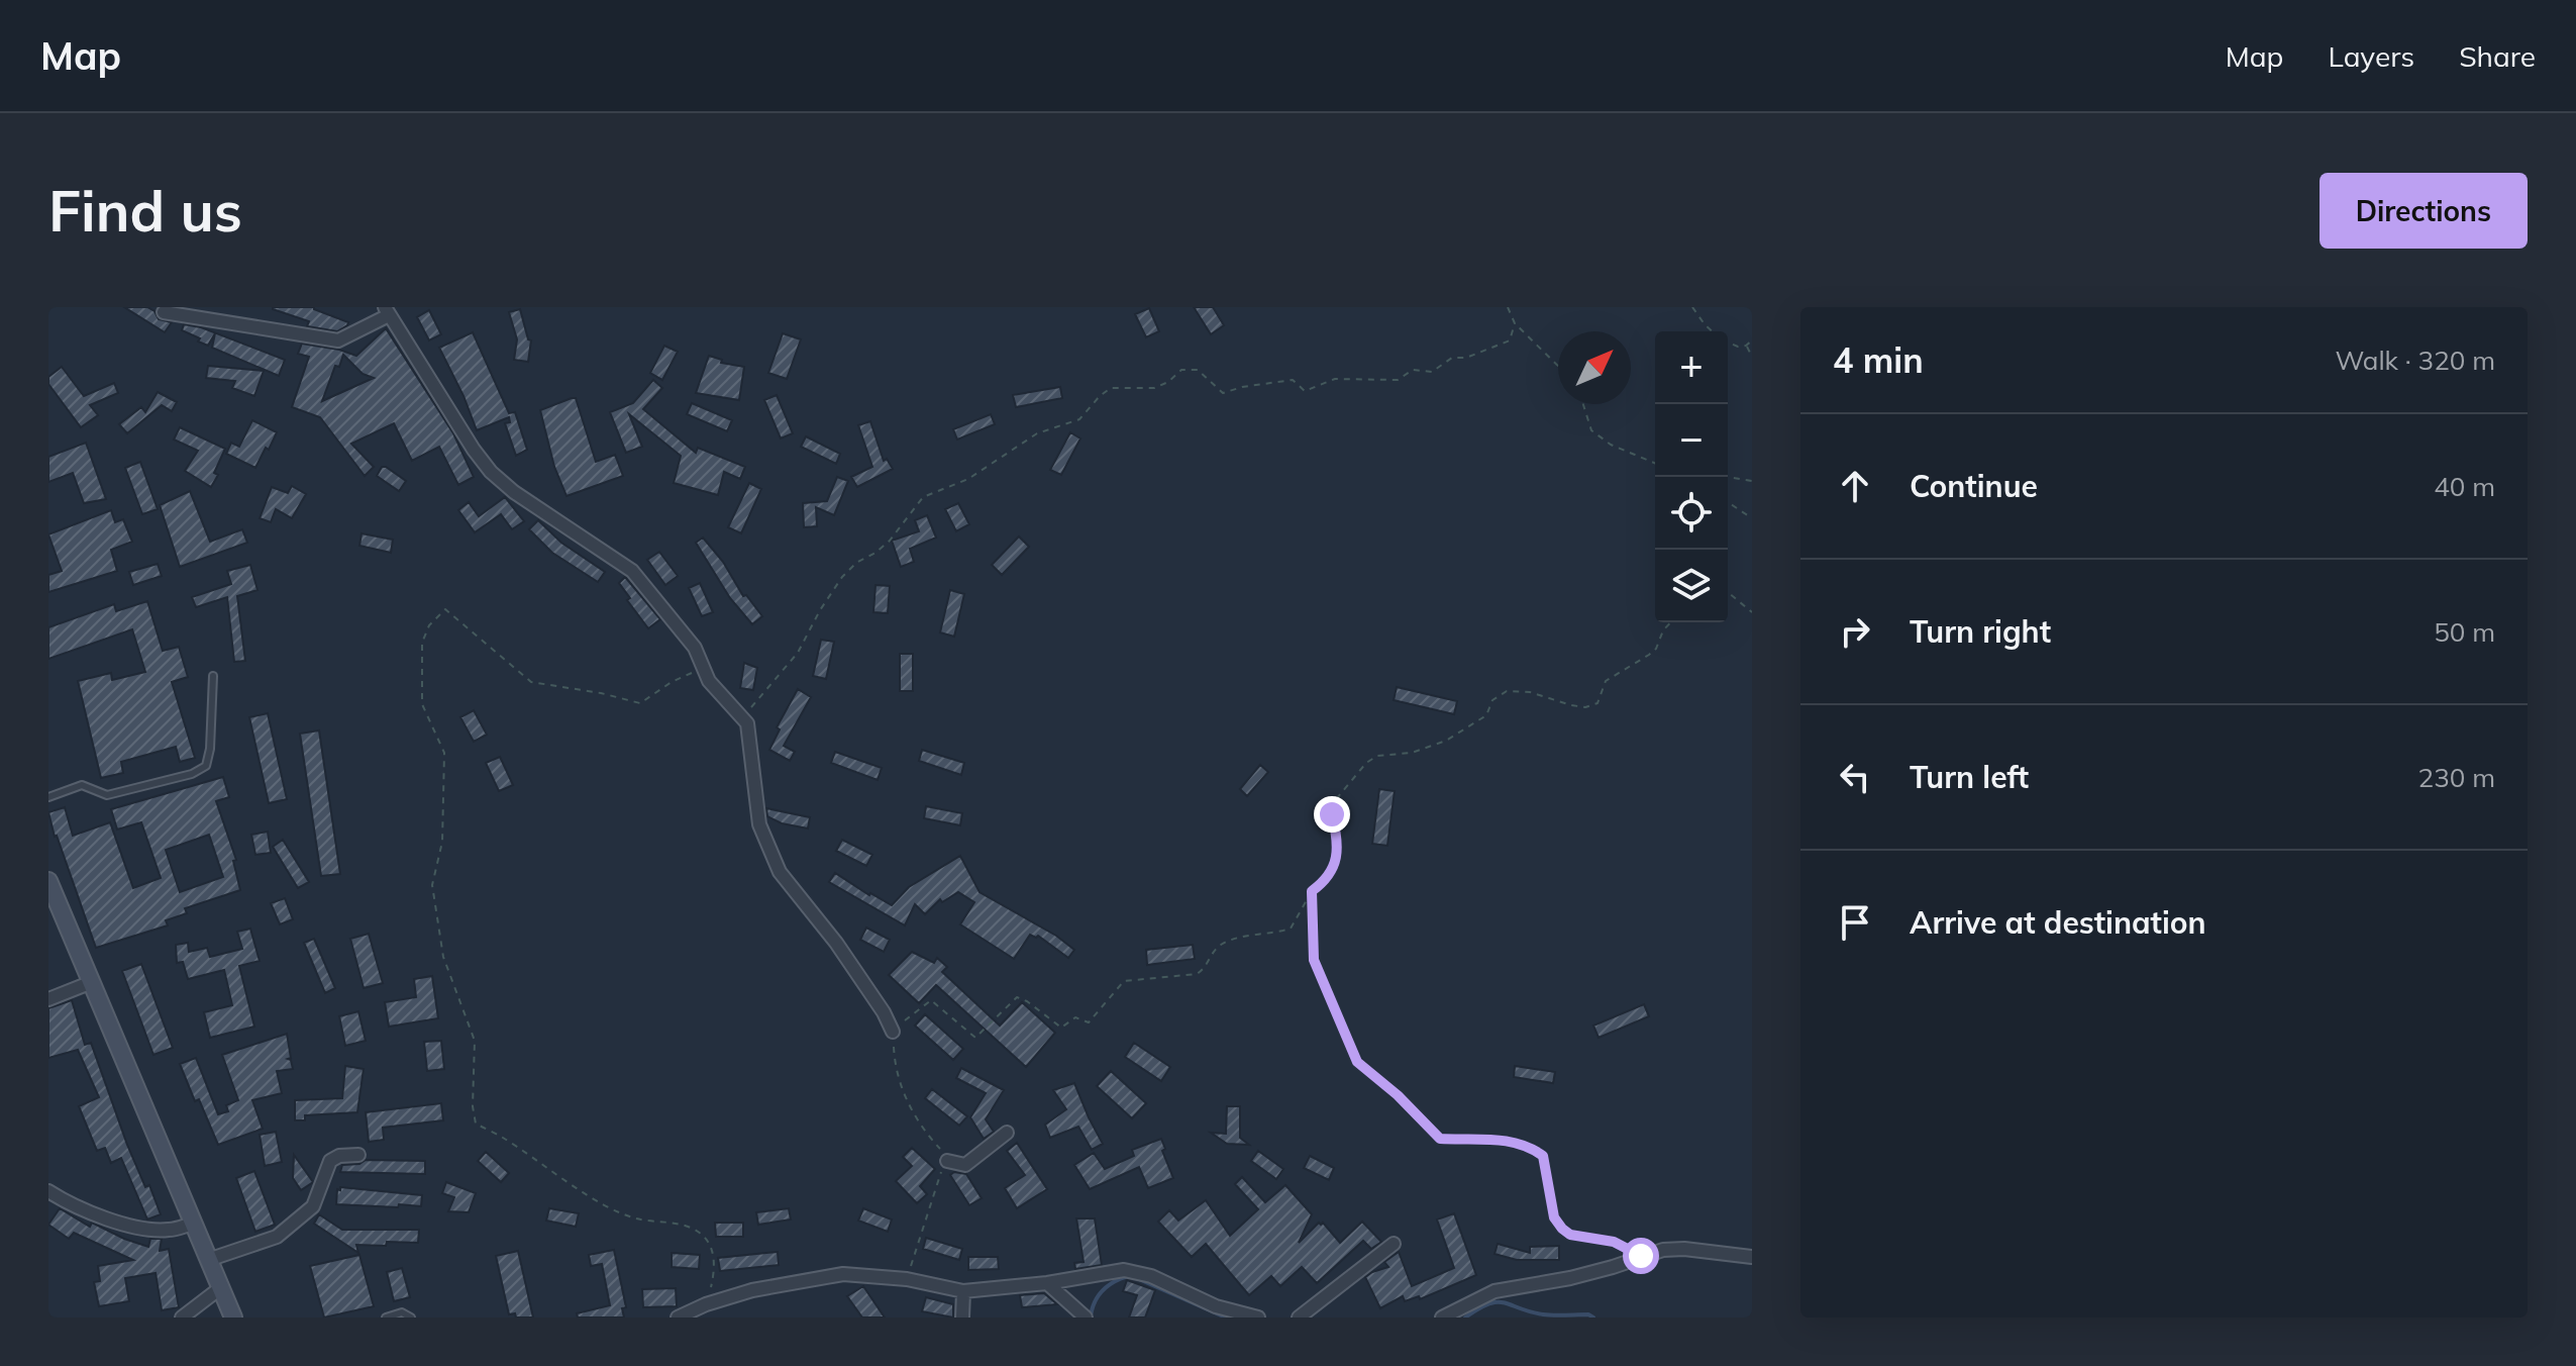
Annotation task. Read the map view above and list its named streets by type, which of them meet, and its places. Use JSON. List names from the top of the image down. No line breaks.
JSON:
{"north":"top right","page":{"header":"Map","nav":["Map","Layers","Share"],"buttons":"Directions","title":"Find us","heading":["4 min","Walk · 320 m"],"map_buttons":["+","−"],"list":[["Continue","40 m"],["Turn right","50 m"],["Turn left","230 m"],"Arrive at destination"]}}
